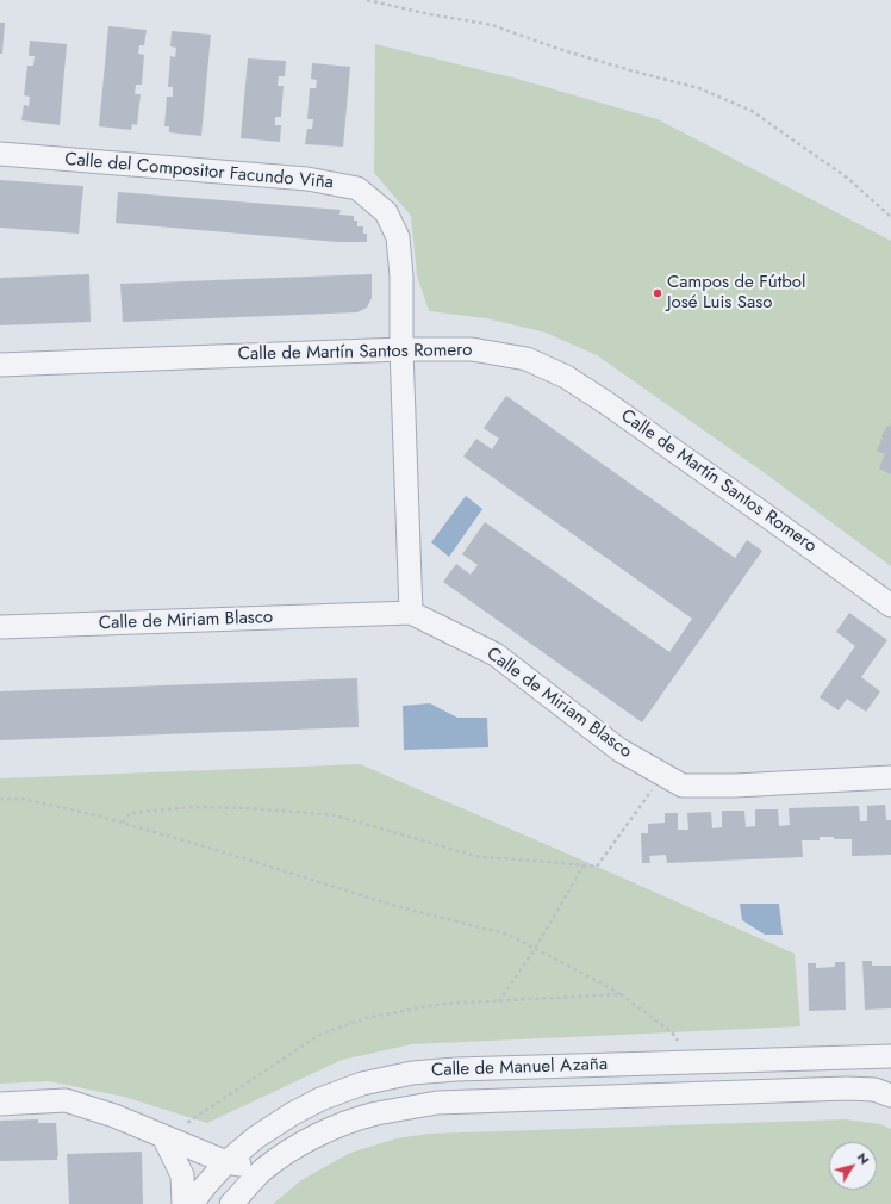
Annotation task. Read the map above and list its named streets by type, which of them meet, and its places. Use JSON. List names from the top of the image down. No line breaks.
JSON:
{"streets":{"street":["Calle del Compositor Facundo Viña","Calle de Martín Santos Romero","Calle de Miriam Blasco","Calle de Manuel Azaña"]},"crossings":[["Calle del Compositor Facundo Viña","Calle de Martín Santos Romero"],["Calle del Compositor Facundo Viña","Calle de Miriam Blasco"]],"places":["Campos de Fútbol José Luis Saso"],"north":"top right"}
